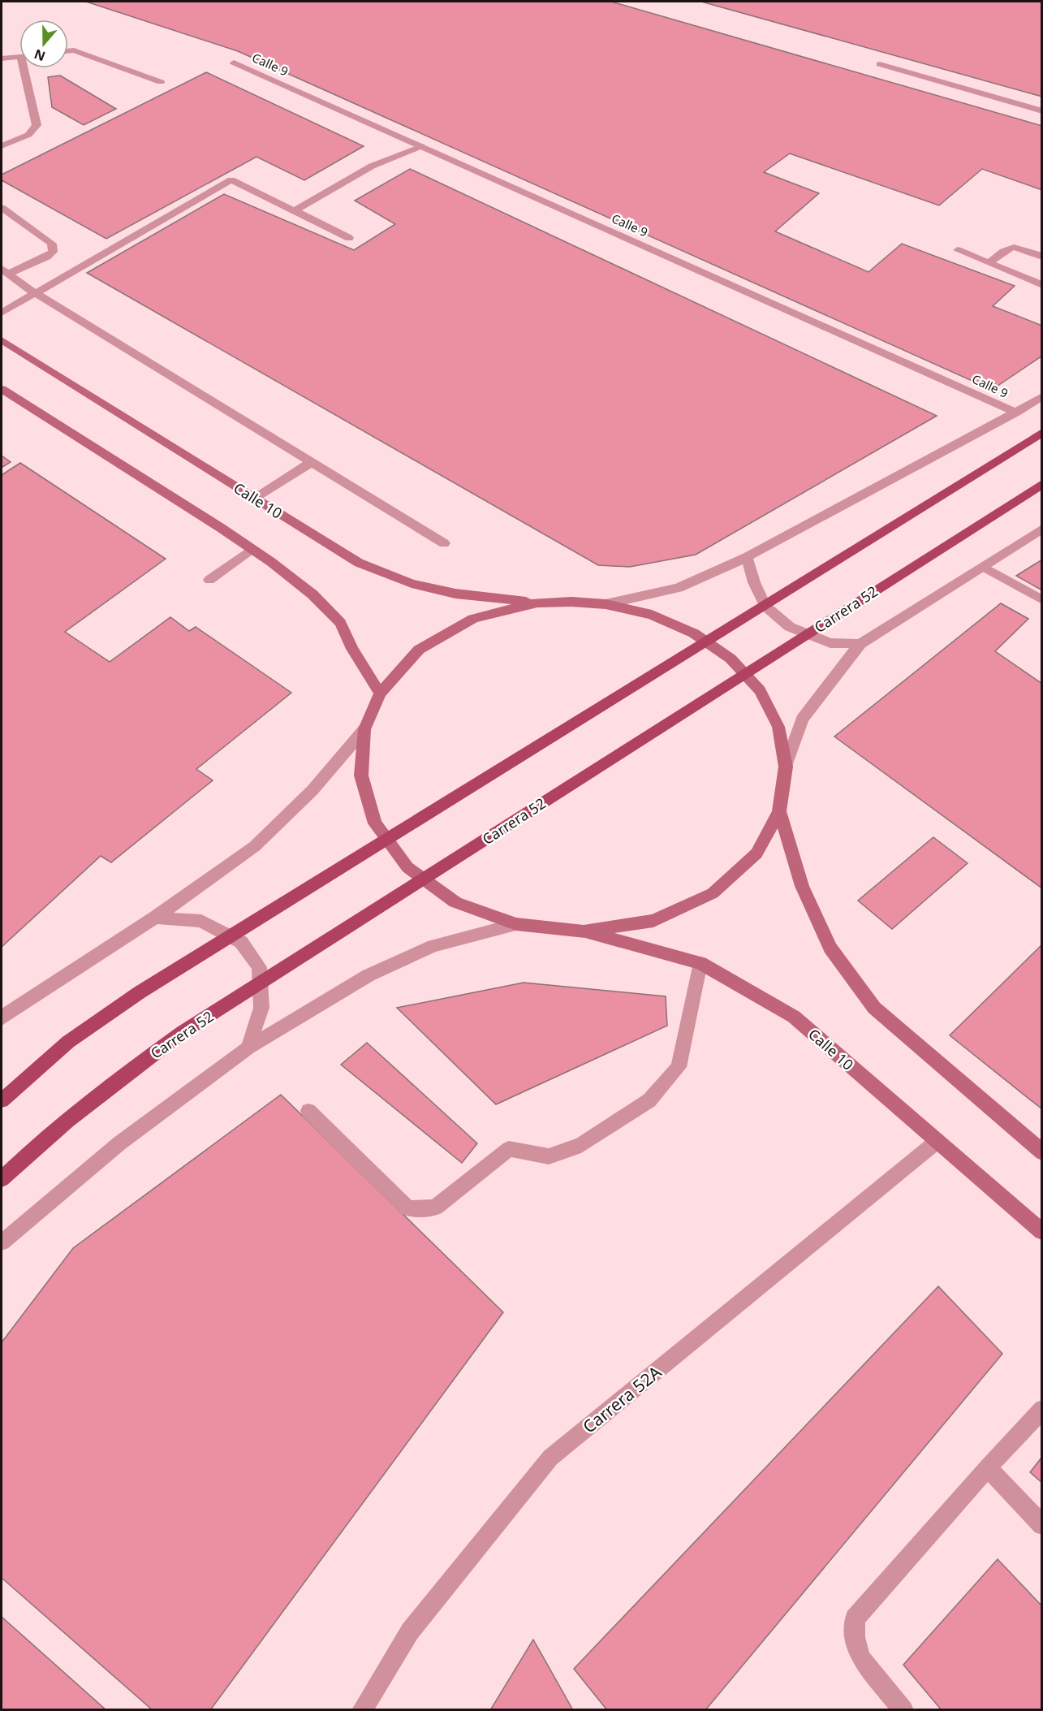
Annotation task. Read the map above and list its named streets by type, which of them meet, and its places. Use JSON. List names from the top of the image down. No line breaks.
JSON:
{"streets":{"main road":["Calle 10","Carrera 52"],"street":["Calle 9","Carrera 52A"]},"crossings":[["Calle 10","Carrera 52A"]],"north":"bottom"}
